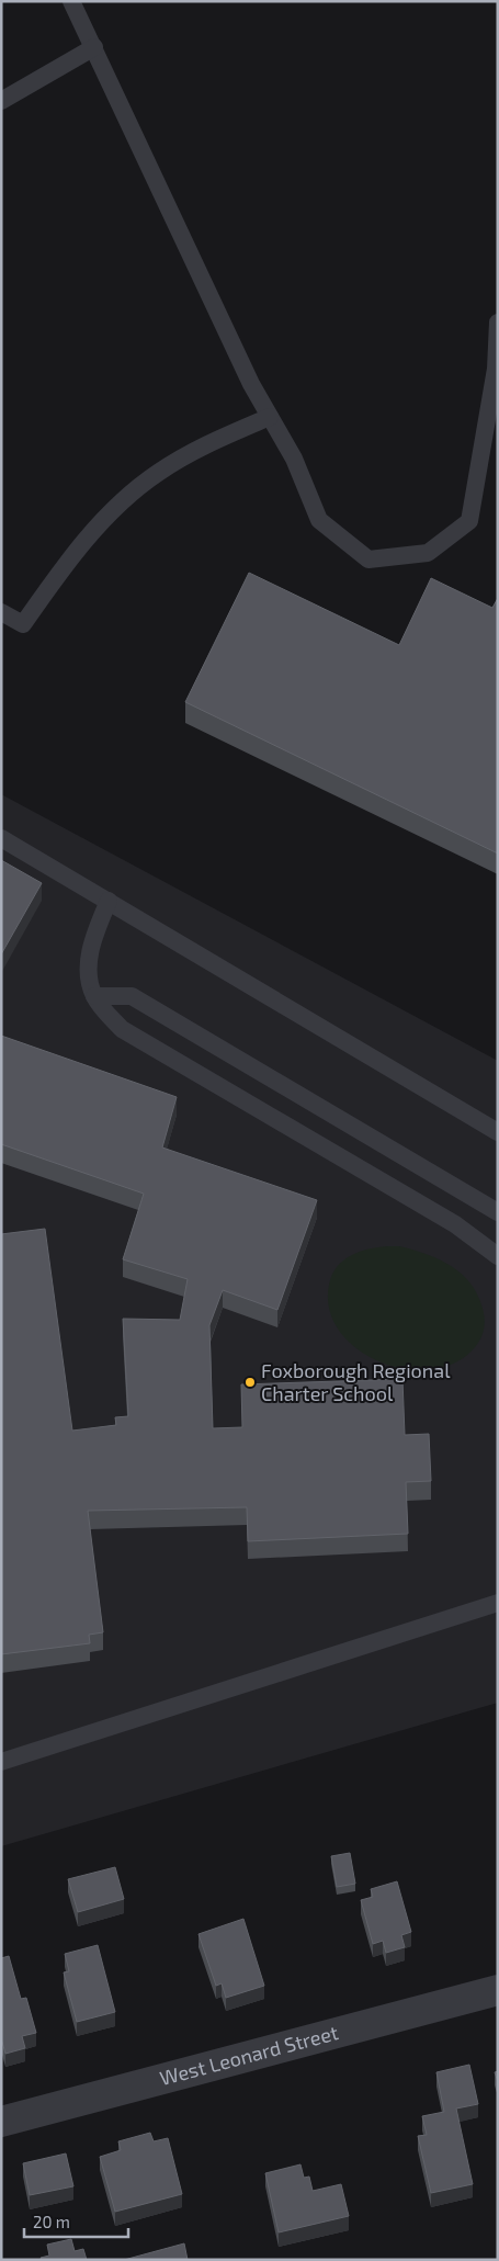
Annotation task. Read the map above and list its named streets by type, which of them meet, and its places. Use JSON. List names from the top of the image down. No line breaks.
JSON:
{"streets":{"street":["West Leonard Street"]},"places":["Foxborough Regional Charter School"],"scale_bar":"20 m"}
